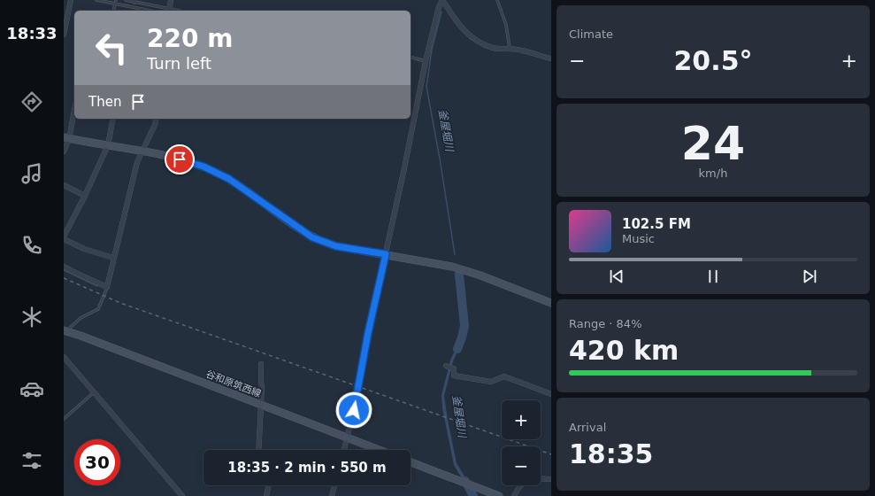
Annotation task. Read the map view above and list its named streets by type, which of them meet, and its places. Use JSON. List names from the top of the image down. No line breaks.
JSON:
{"streets":{"street":["谷和原筑西線"]},"water":["釜屋堀川"],"page":{"tabs":"18:33","tile":["Climate",["24","km/h"],["Range · 84%","420 km"],["Arrival","18:35"]],"turn":["220 m","Turn left"],"heat":["−","20.5°","+"],"then":"Then","song":["102.5 FM","Music"],"map_buttons":["+","−"],"limit":"30","trip":"18:35 · 2 min · 550 m"}}
